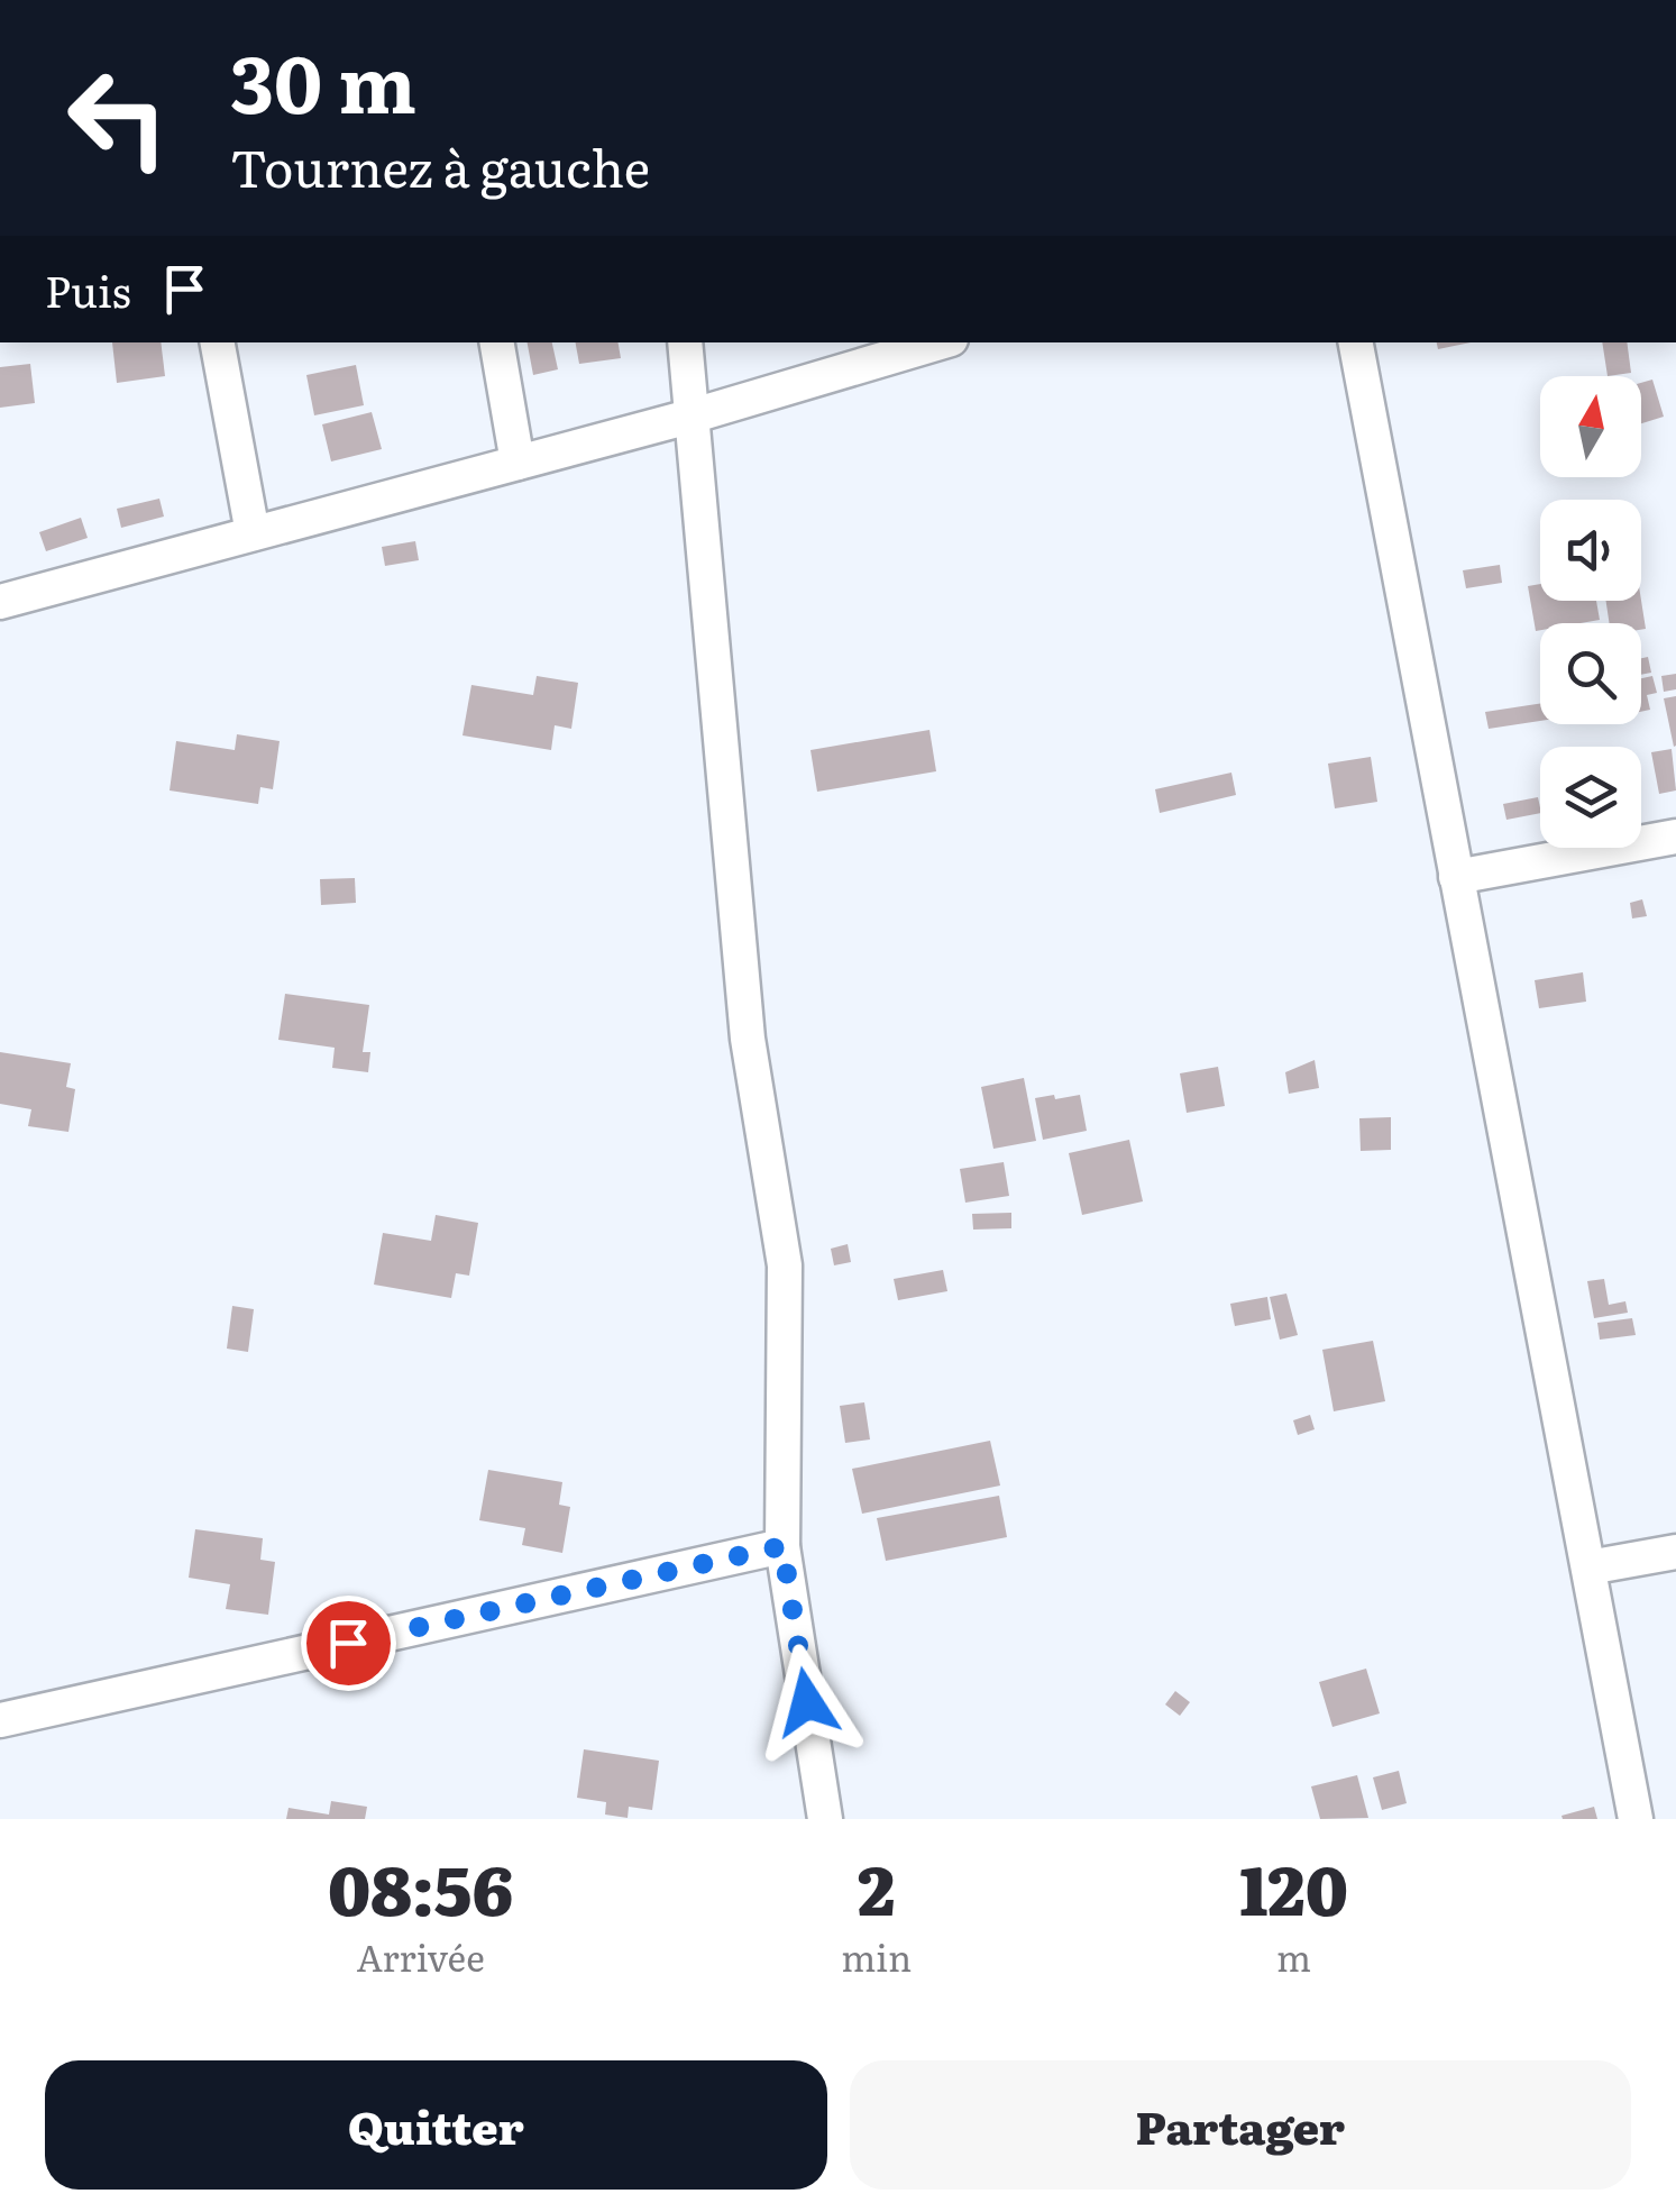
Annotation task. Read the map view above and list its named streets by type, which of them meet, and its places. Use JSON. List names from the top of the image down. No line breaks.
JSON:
{"north":"top","page":{"turn":["30 m","Tournez à gauche"],"then":"Puis","eta":["08:56","Arrivée","2","min","120","m"],"buttons":["Quitter","Partager"]}}
